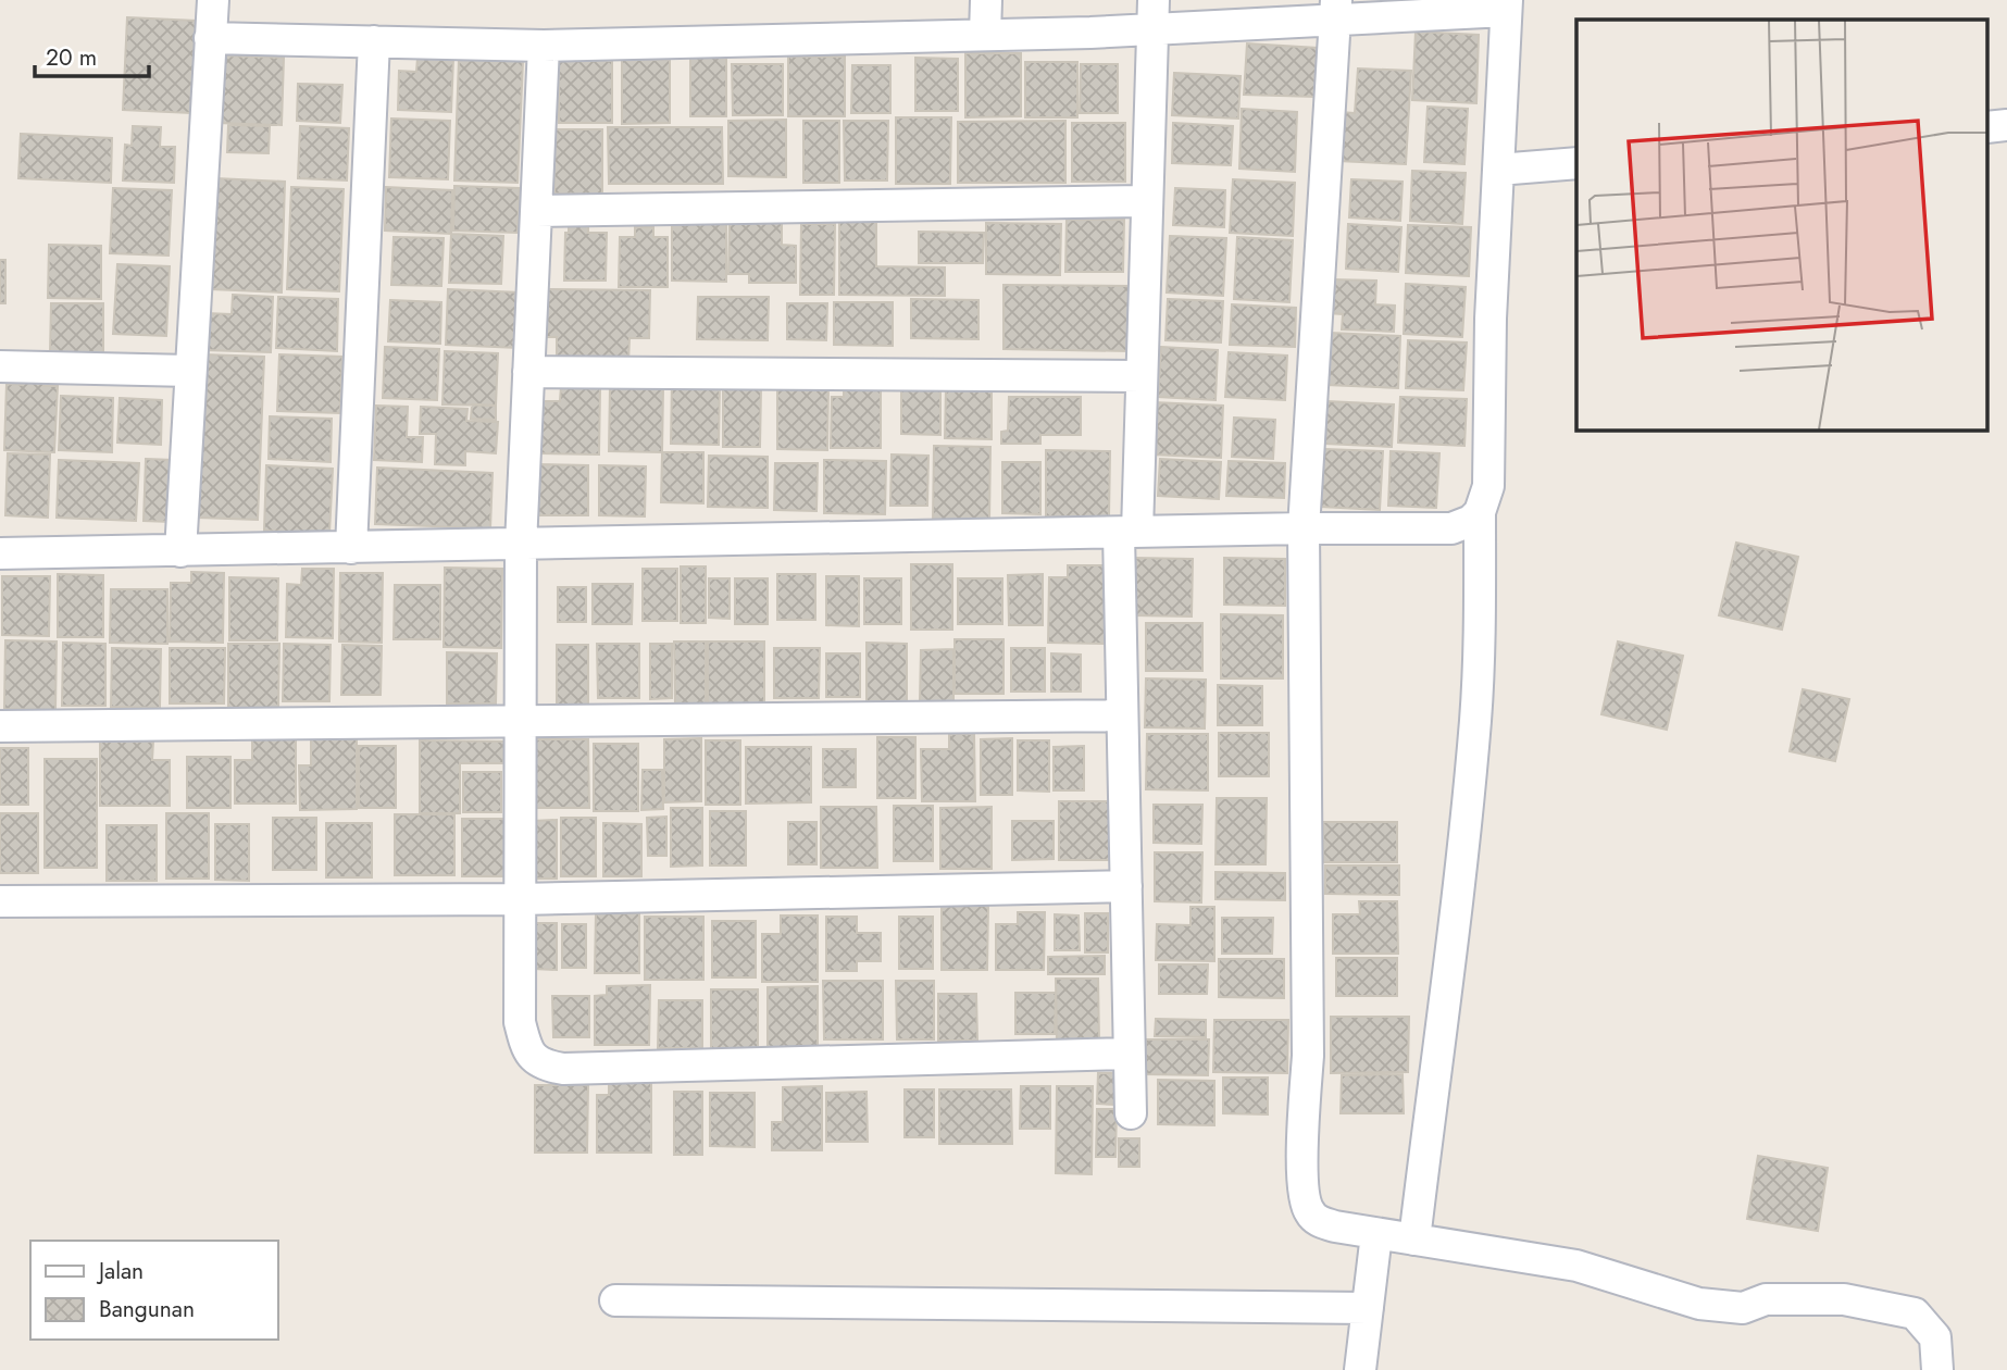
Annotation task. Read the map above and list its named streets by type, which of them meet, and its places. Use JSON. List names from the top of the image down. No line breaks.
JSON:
{"legend":["Jalan","Bangunan"],"scale_bar":"20 m"}
